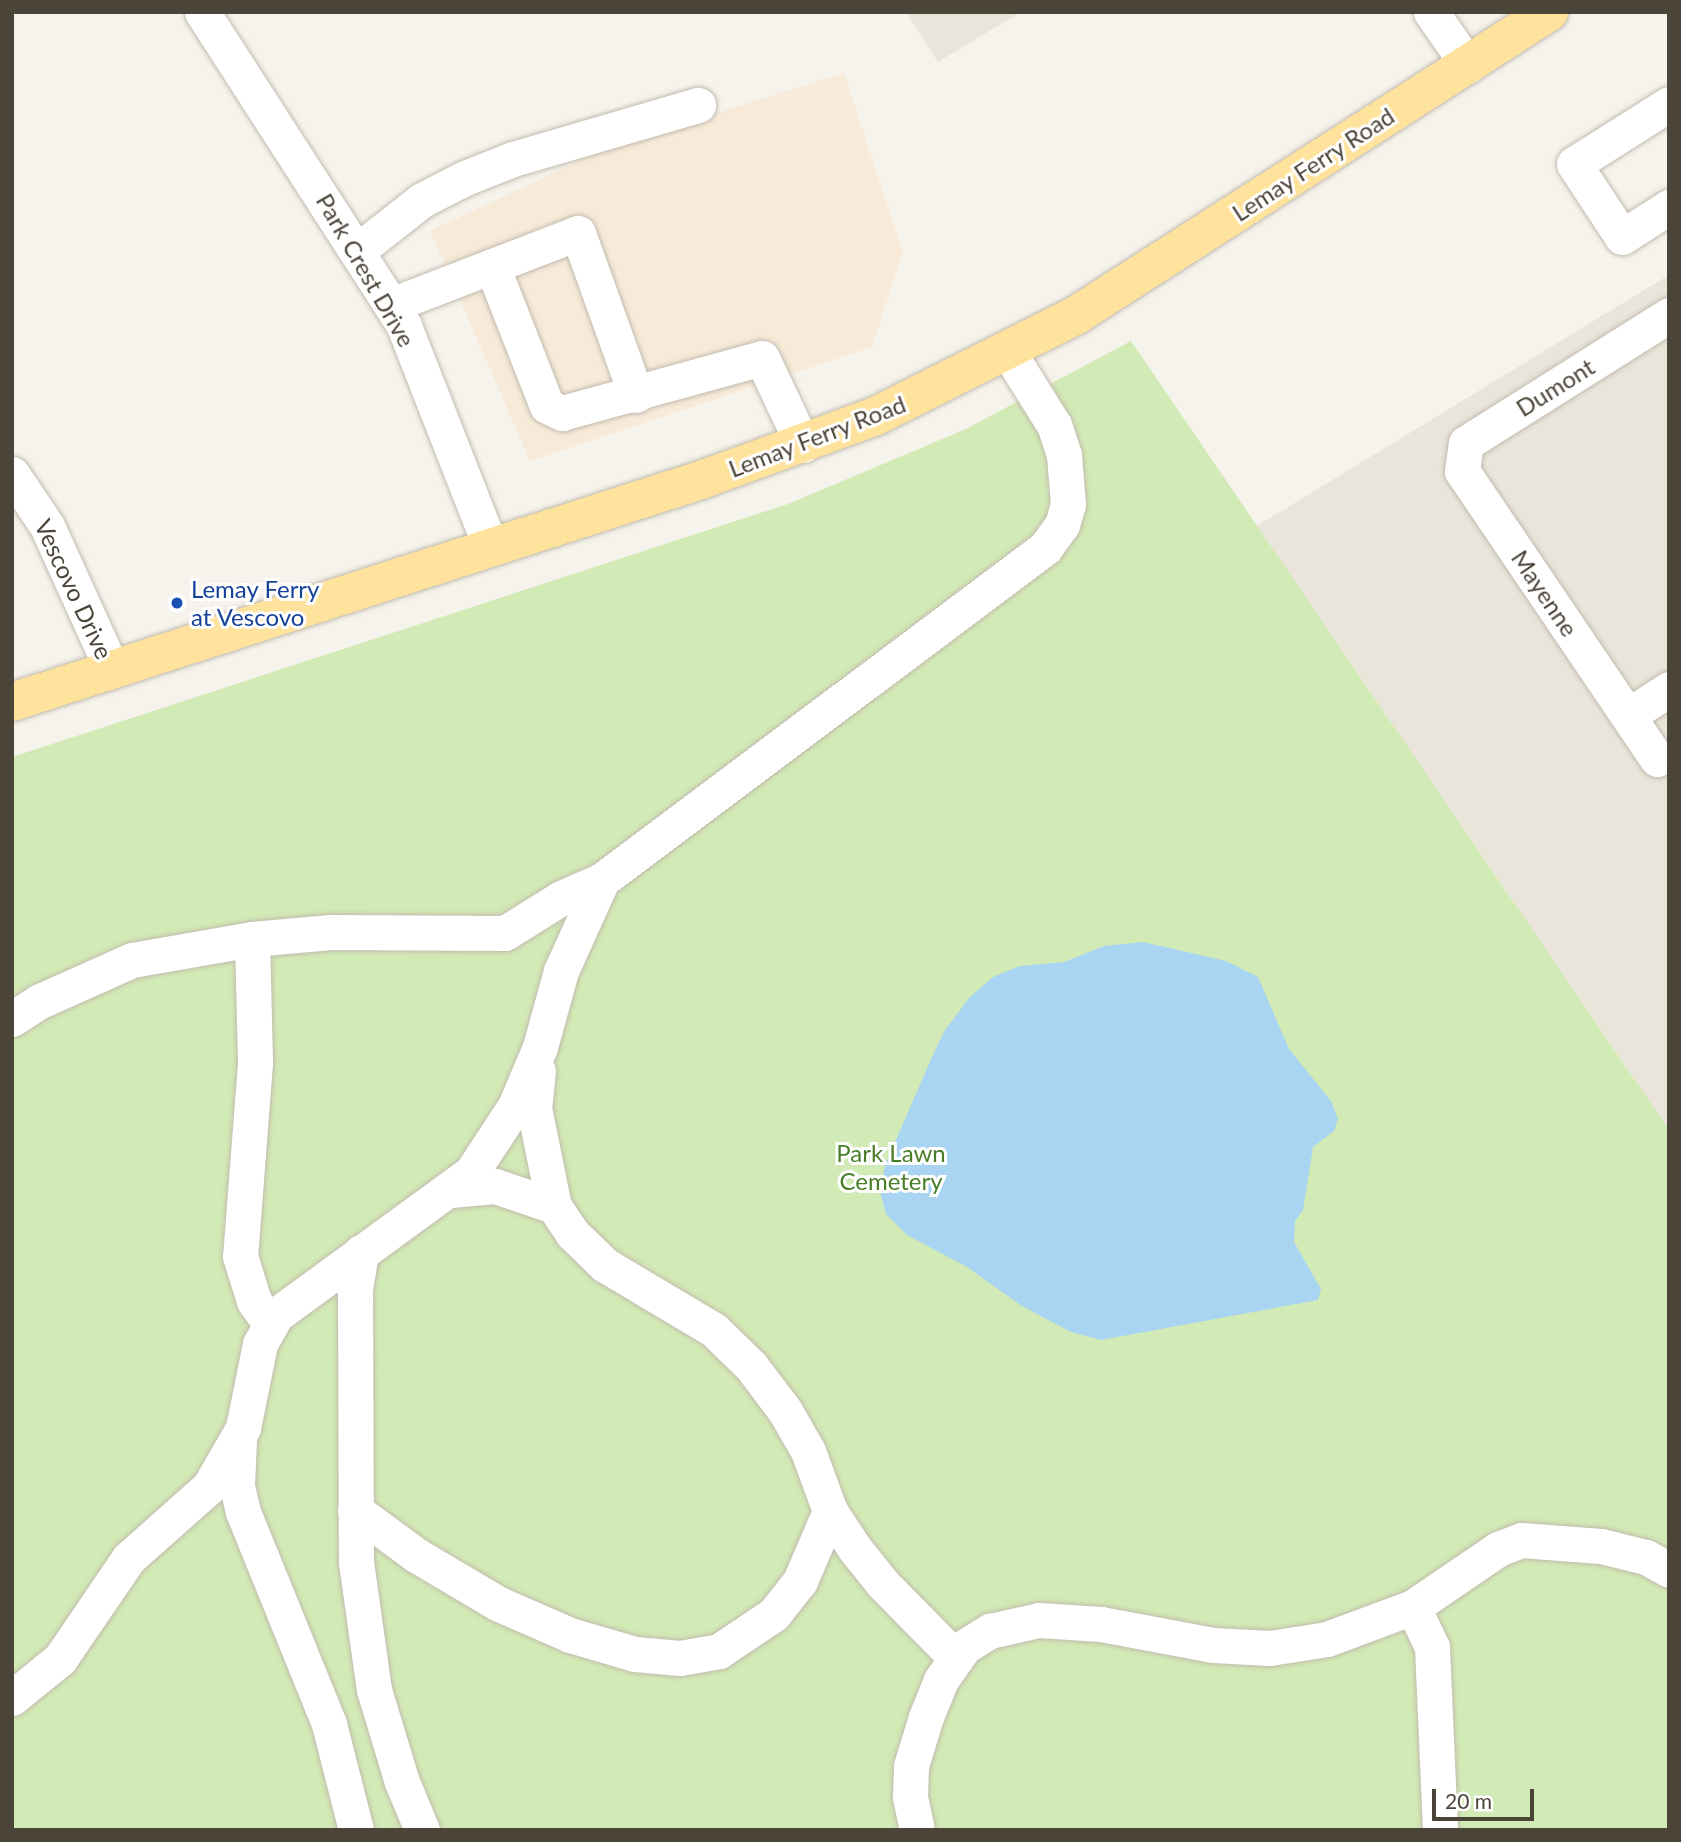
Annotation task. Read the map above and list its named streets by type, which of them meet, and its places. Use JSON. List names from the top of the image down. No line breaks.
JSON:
{"streets":{"main road":["Lemay Ferry Road"],"street":["Park Crest Drive","Dumont","Vescovo Drive","Mayenne"]},"crossings":[["Lemay Ferry Road","Park Crest Drive"],["Lemay Ferry Road","Vescovo Drive"],["Dumont","Mayenne"]],"parks":["Park Lawn Cemetery"],"places":["Lemay Ferry at Vescovo"],"scale_bar":"20 m"}
